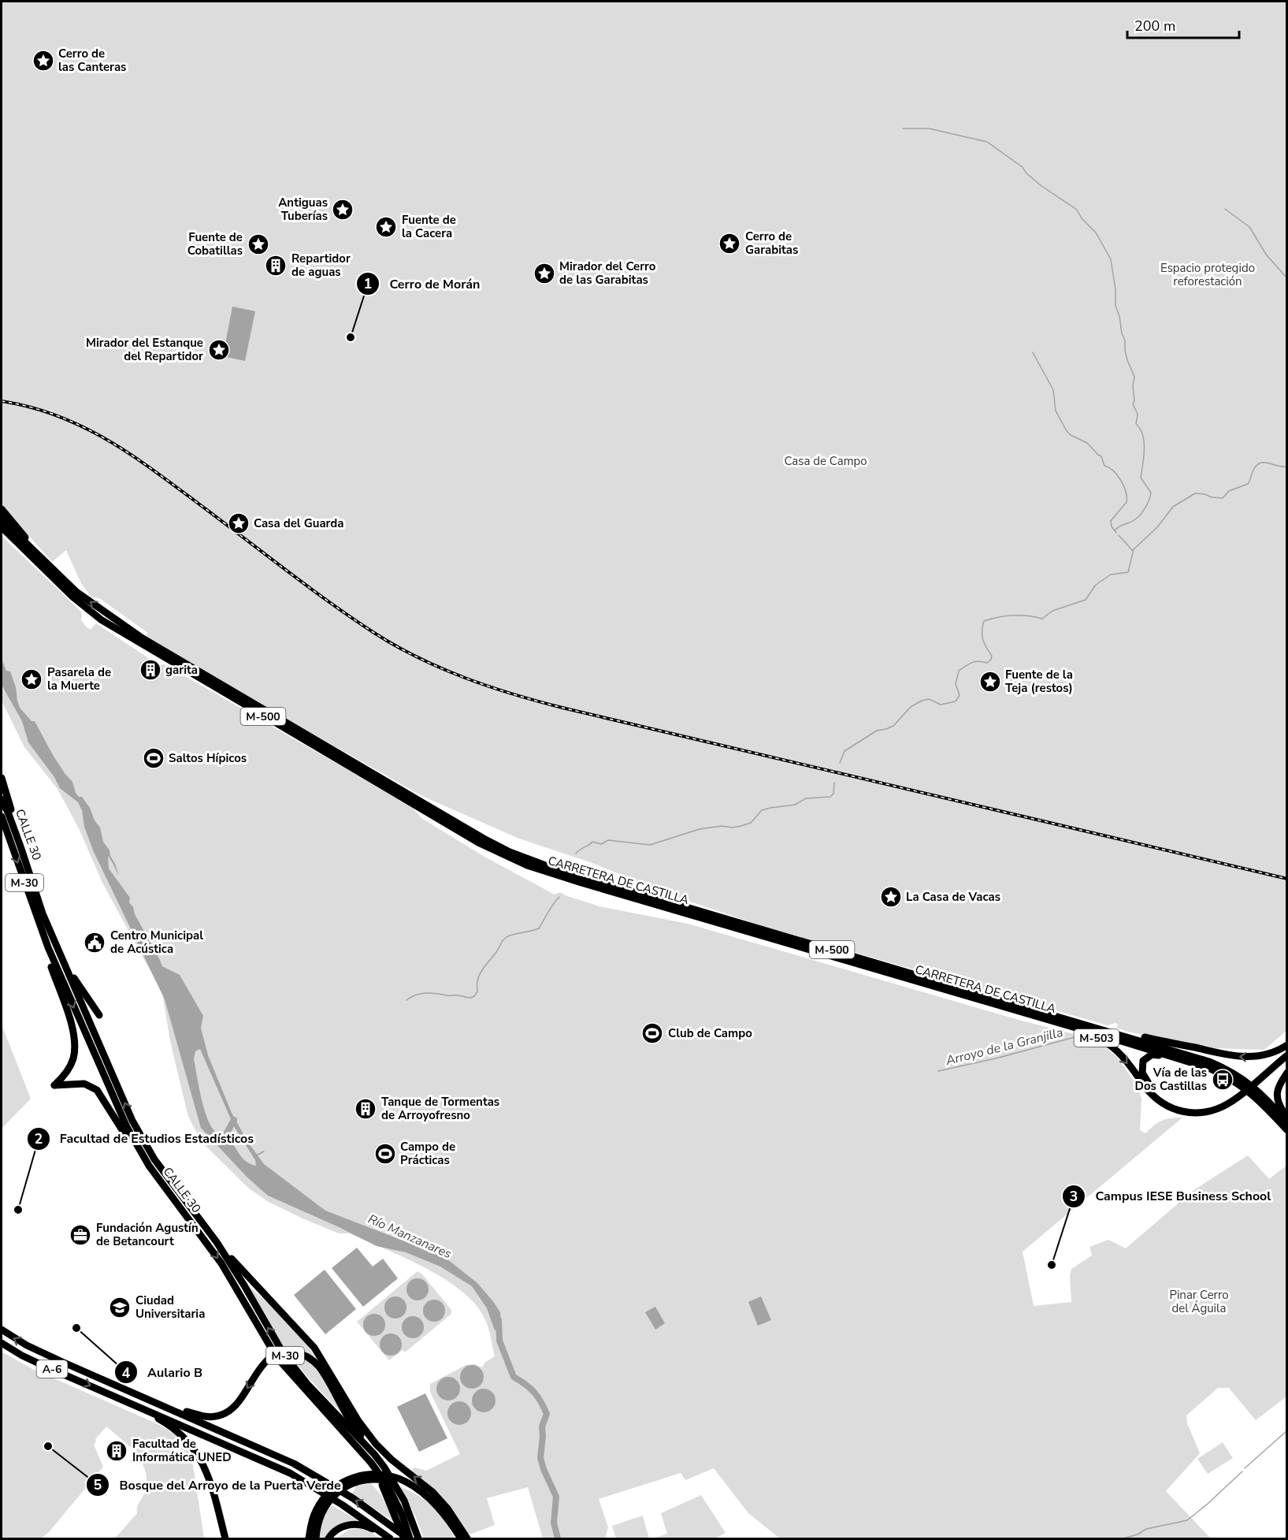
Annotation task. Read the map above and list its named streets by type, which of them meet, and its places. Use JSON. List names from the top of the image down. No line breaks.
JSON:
{"streets":{"highway":["M-500","CALLE 30","CARRETERA DE CASTILLA","M-30","M-503","A-6"]},"crossings":[["M-500","CARRETERA DE CASTILLA"],["M-500","M-503"],["CALLE 30","A-6"],["CARRETERA DE CASTILLA","M-503"]],"water":["Arroyo de la Granjilla","Río Manzanares"],"parks":["Espacio protegido reforestación","Casa de Campo","Pinar Cerro del Águila"],"places":{"place":["Cerro de las Canteras","Antiguas Tuberías","Fuente de la Cacera","Cerro de Garabitas","Fuente de Cobatillas","Mirador del Cerro de las Garabitas","Mirador del Estanque del Repartidor","Casa del Guarda","Pasarela de la Muerte","Fuente de la Teja (restos)","La Casa de Vacas"],"building":["Repartidor de aguas","garita","Tanque de Tormentas de Arroyofresno","Facultad de Informática UNED"],"other":["Cerro de Morán","Facultad de Estudios Estadísticos","Campus IESE Business School","Aulario B","Bosque del Arroyo de la Puerta Verde"],"sports":["Saltos Hípicos","Club de Campo","Campo de Prácticas"],"public building":["Centro Municipal de Acústica"],"bus stop":["Vía de las Dos Castillas"],"office":["Fundación Agustín de Betancourt"],"school or university":["Ciudad Universitaria"]},"scale_bar":"200 m"}
